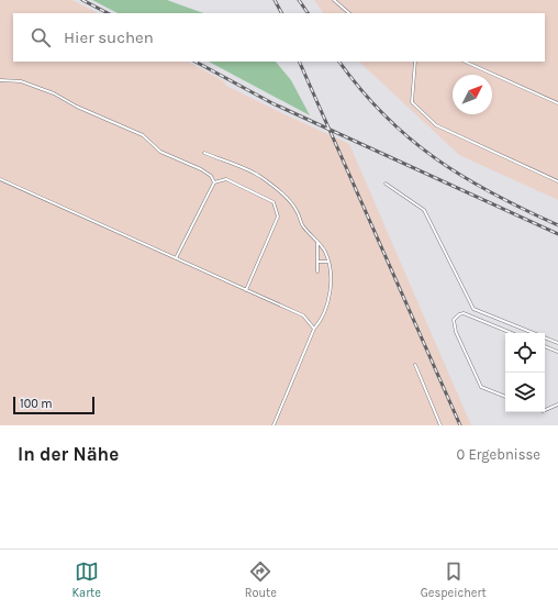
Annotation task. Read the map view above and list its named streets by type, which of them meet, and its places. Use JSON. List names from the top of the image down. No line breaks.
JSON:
{"scale_bar":"100 m","north":"top right","page":{"search":"Hier suchen","scale":"100 m","heading":["In der Nähe","0 Ergebnisse"],"nav":["Karte","Route","Gespeichert"]}}
